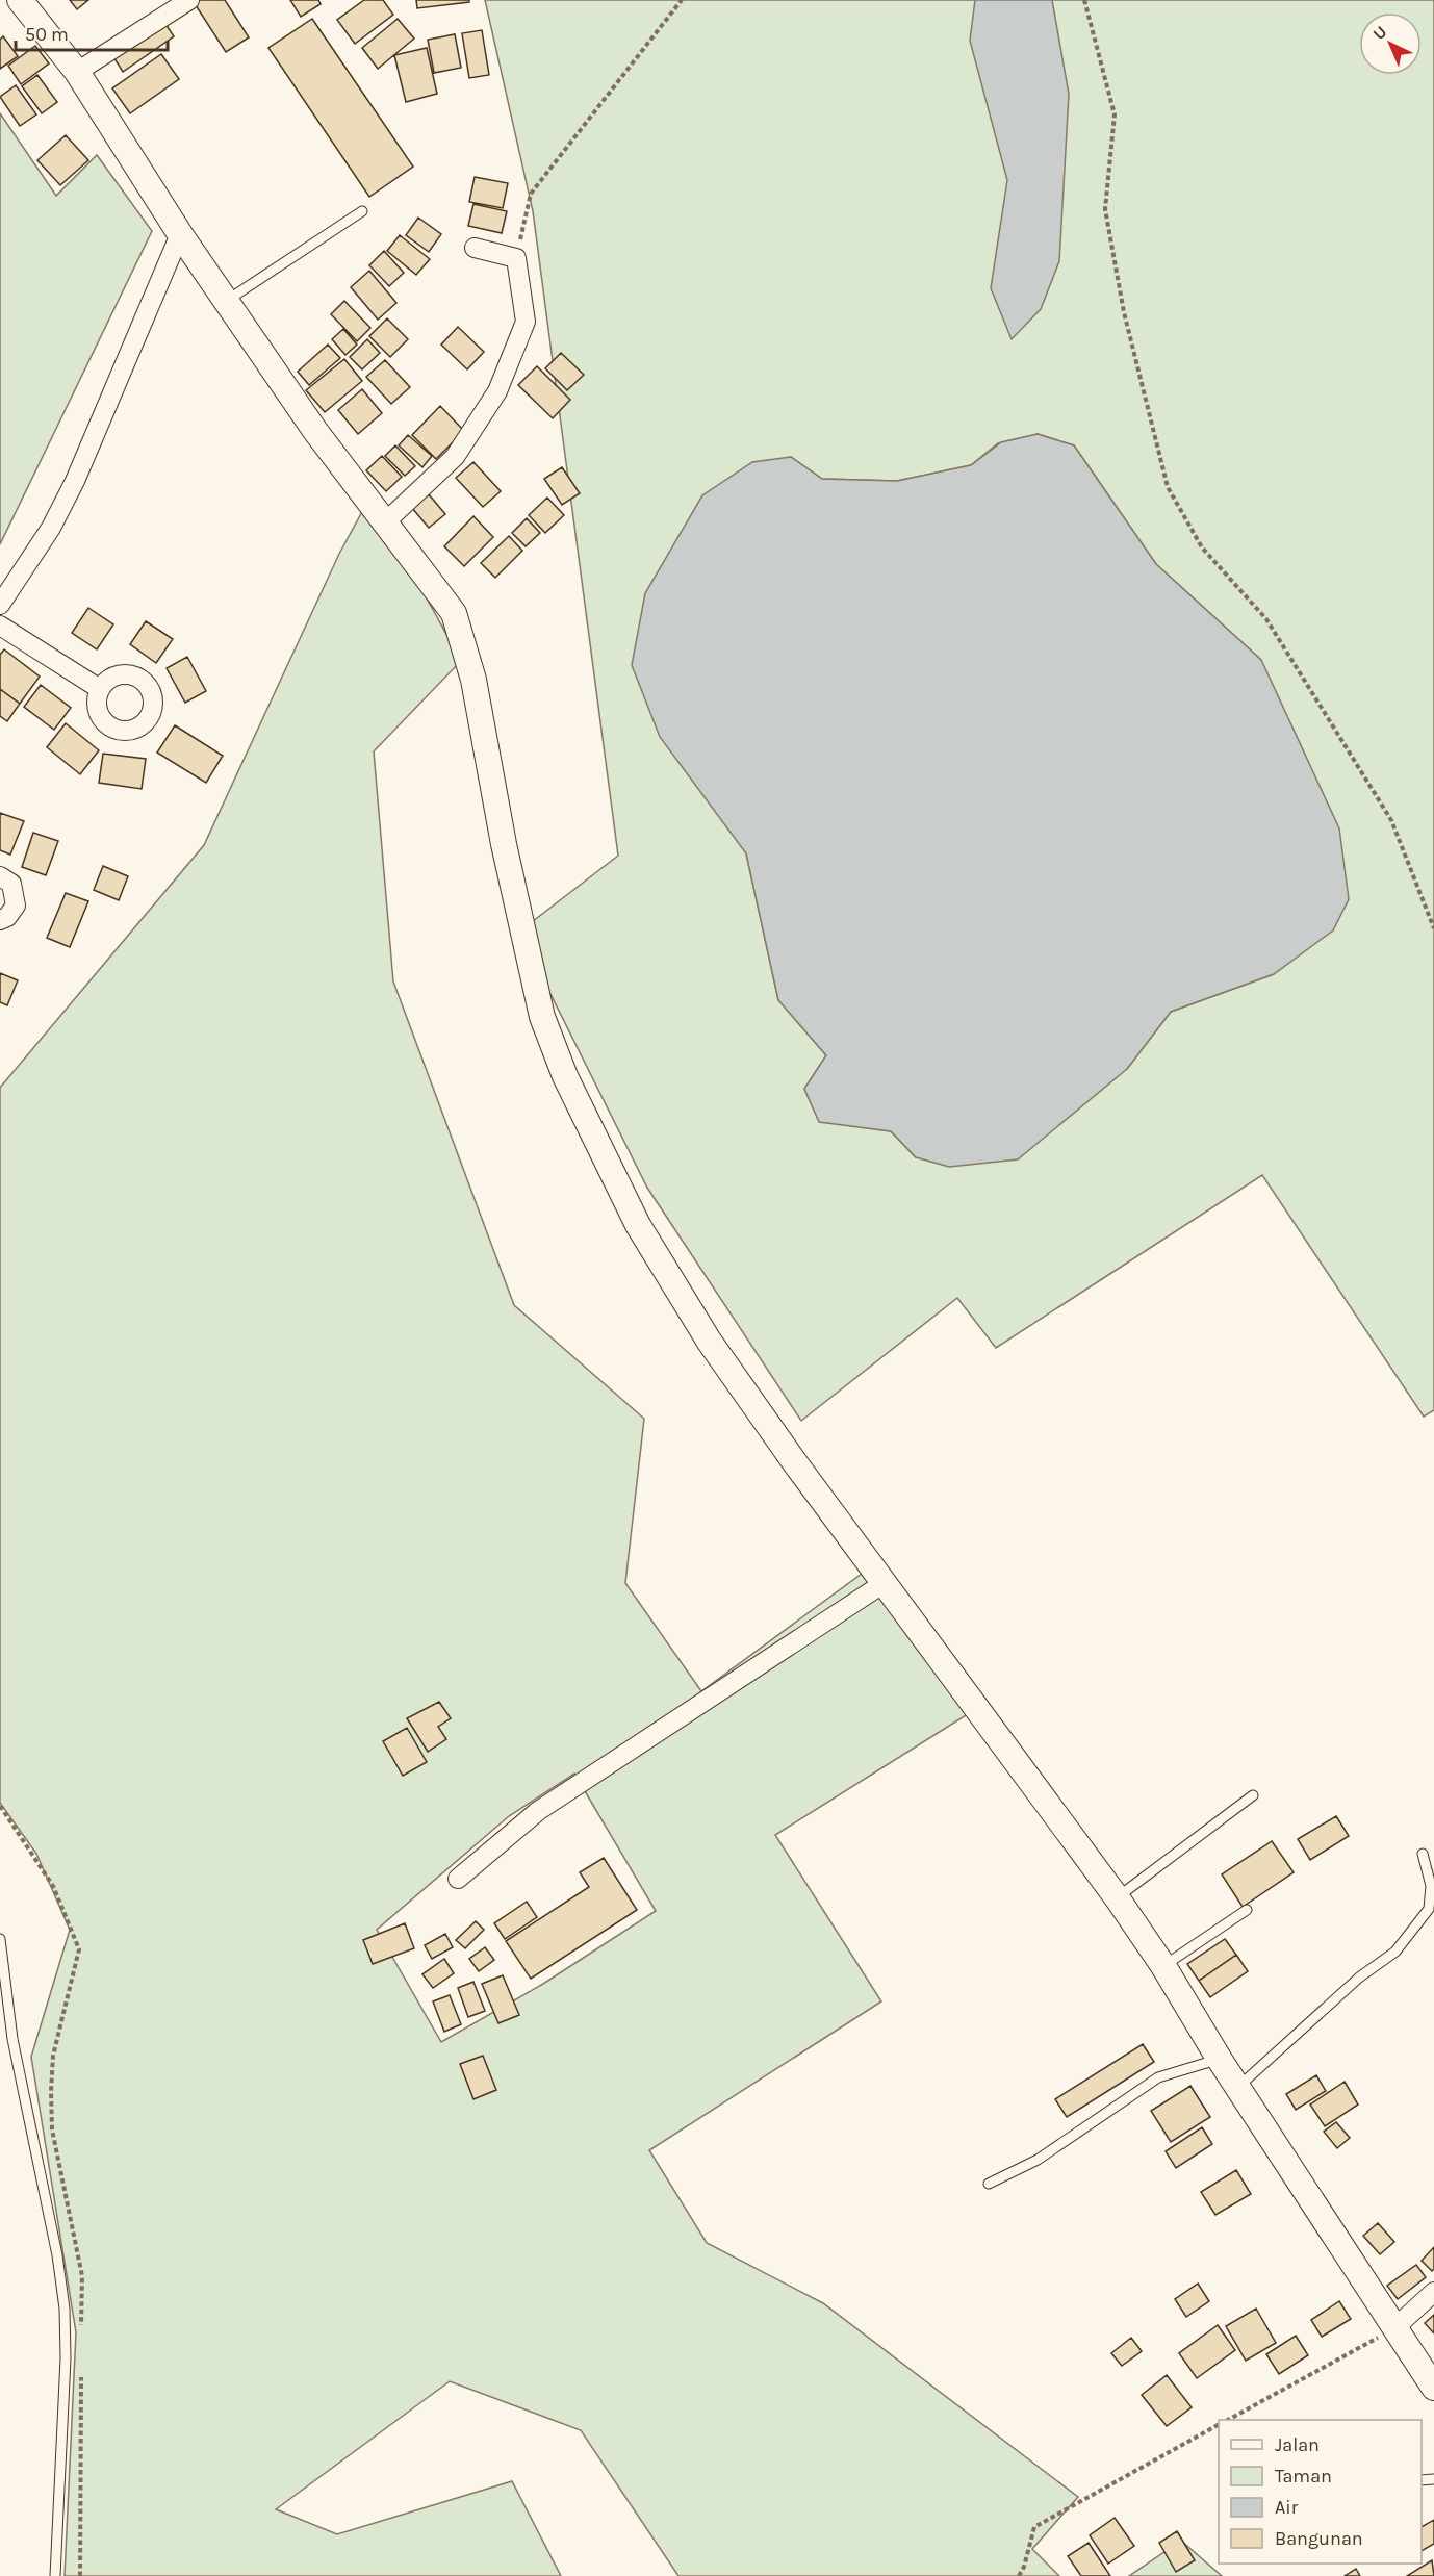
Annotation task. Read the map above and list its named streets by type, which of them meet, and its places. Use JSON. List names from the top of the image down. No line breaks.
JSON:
{"legend":["Jalan","Taman","Air","Bangunan"],"scale_bar":"50 m","north":"top left"}
